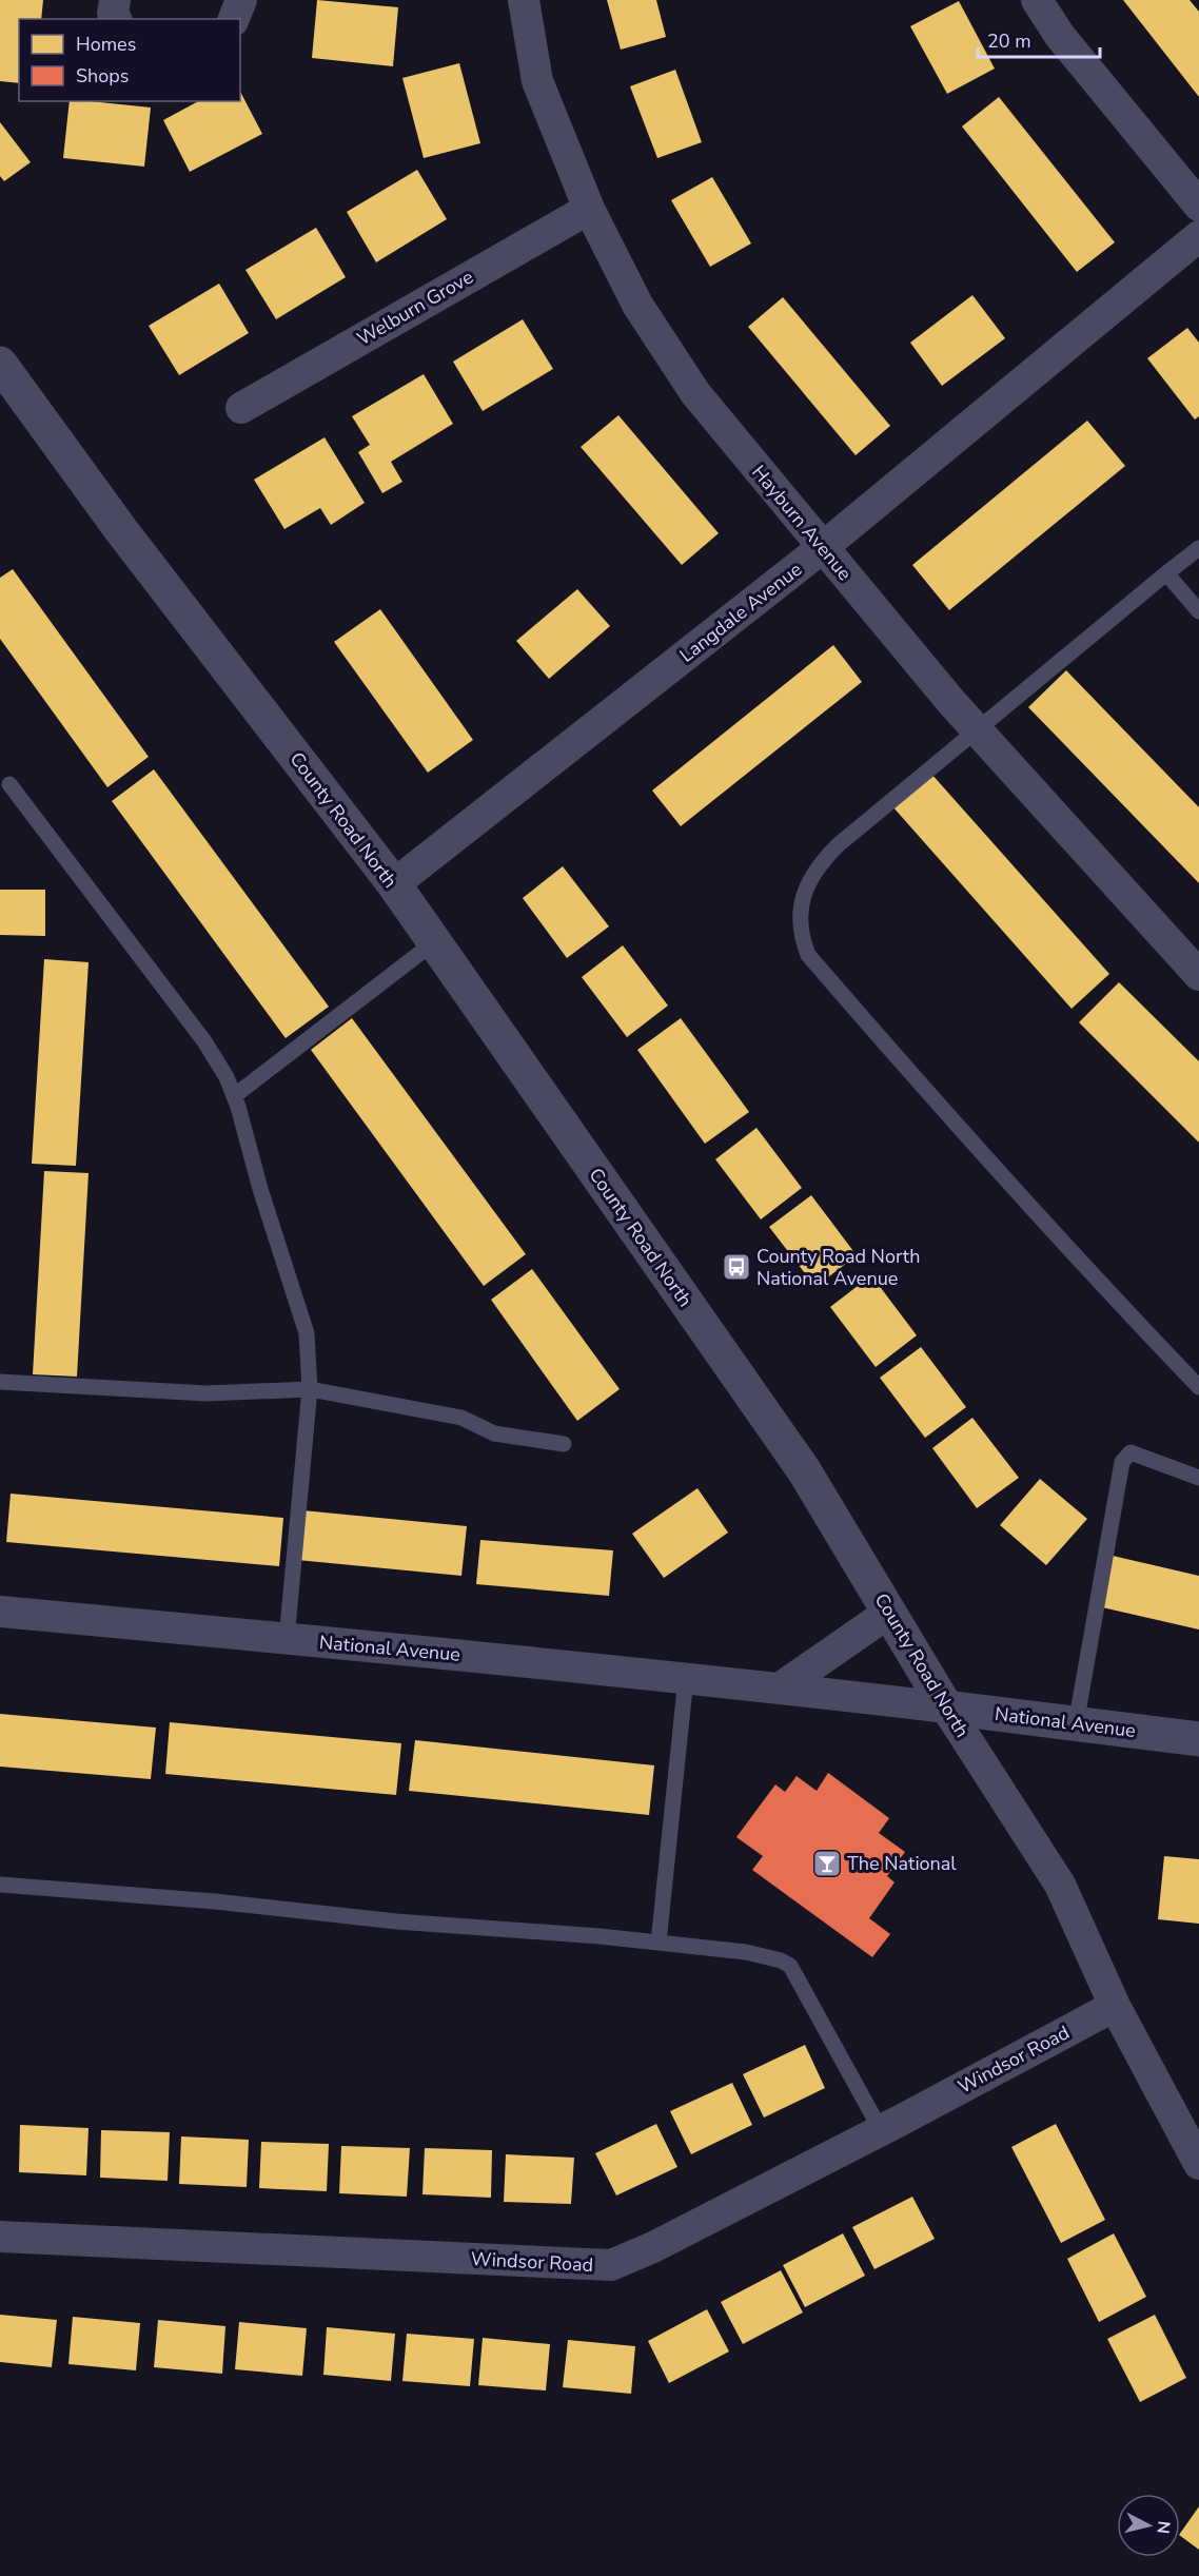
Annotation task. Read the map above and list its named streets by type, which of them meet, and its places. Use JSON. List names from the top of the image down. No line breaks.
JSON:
{"streets":{"street":["Welburn Grove","Hayburn Avenue","Langdale Avenue","County Road North","National Avenue","Windsor Road"]},"crossings":[["Welburn Grove","Hayburn Avenue"],["Hayburn Avenue","Langdale Avenue"],["Langdale Avenue","County Road North"],["County Road North","National Avenue"],["County Road North","Windsor Road"]],"places":{"bus stop":["County Road North National Avenue"],"bar":["The National"]},"legend":["Homes","Shops"],"scale_bar":"20 m","north":"right"}
